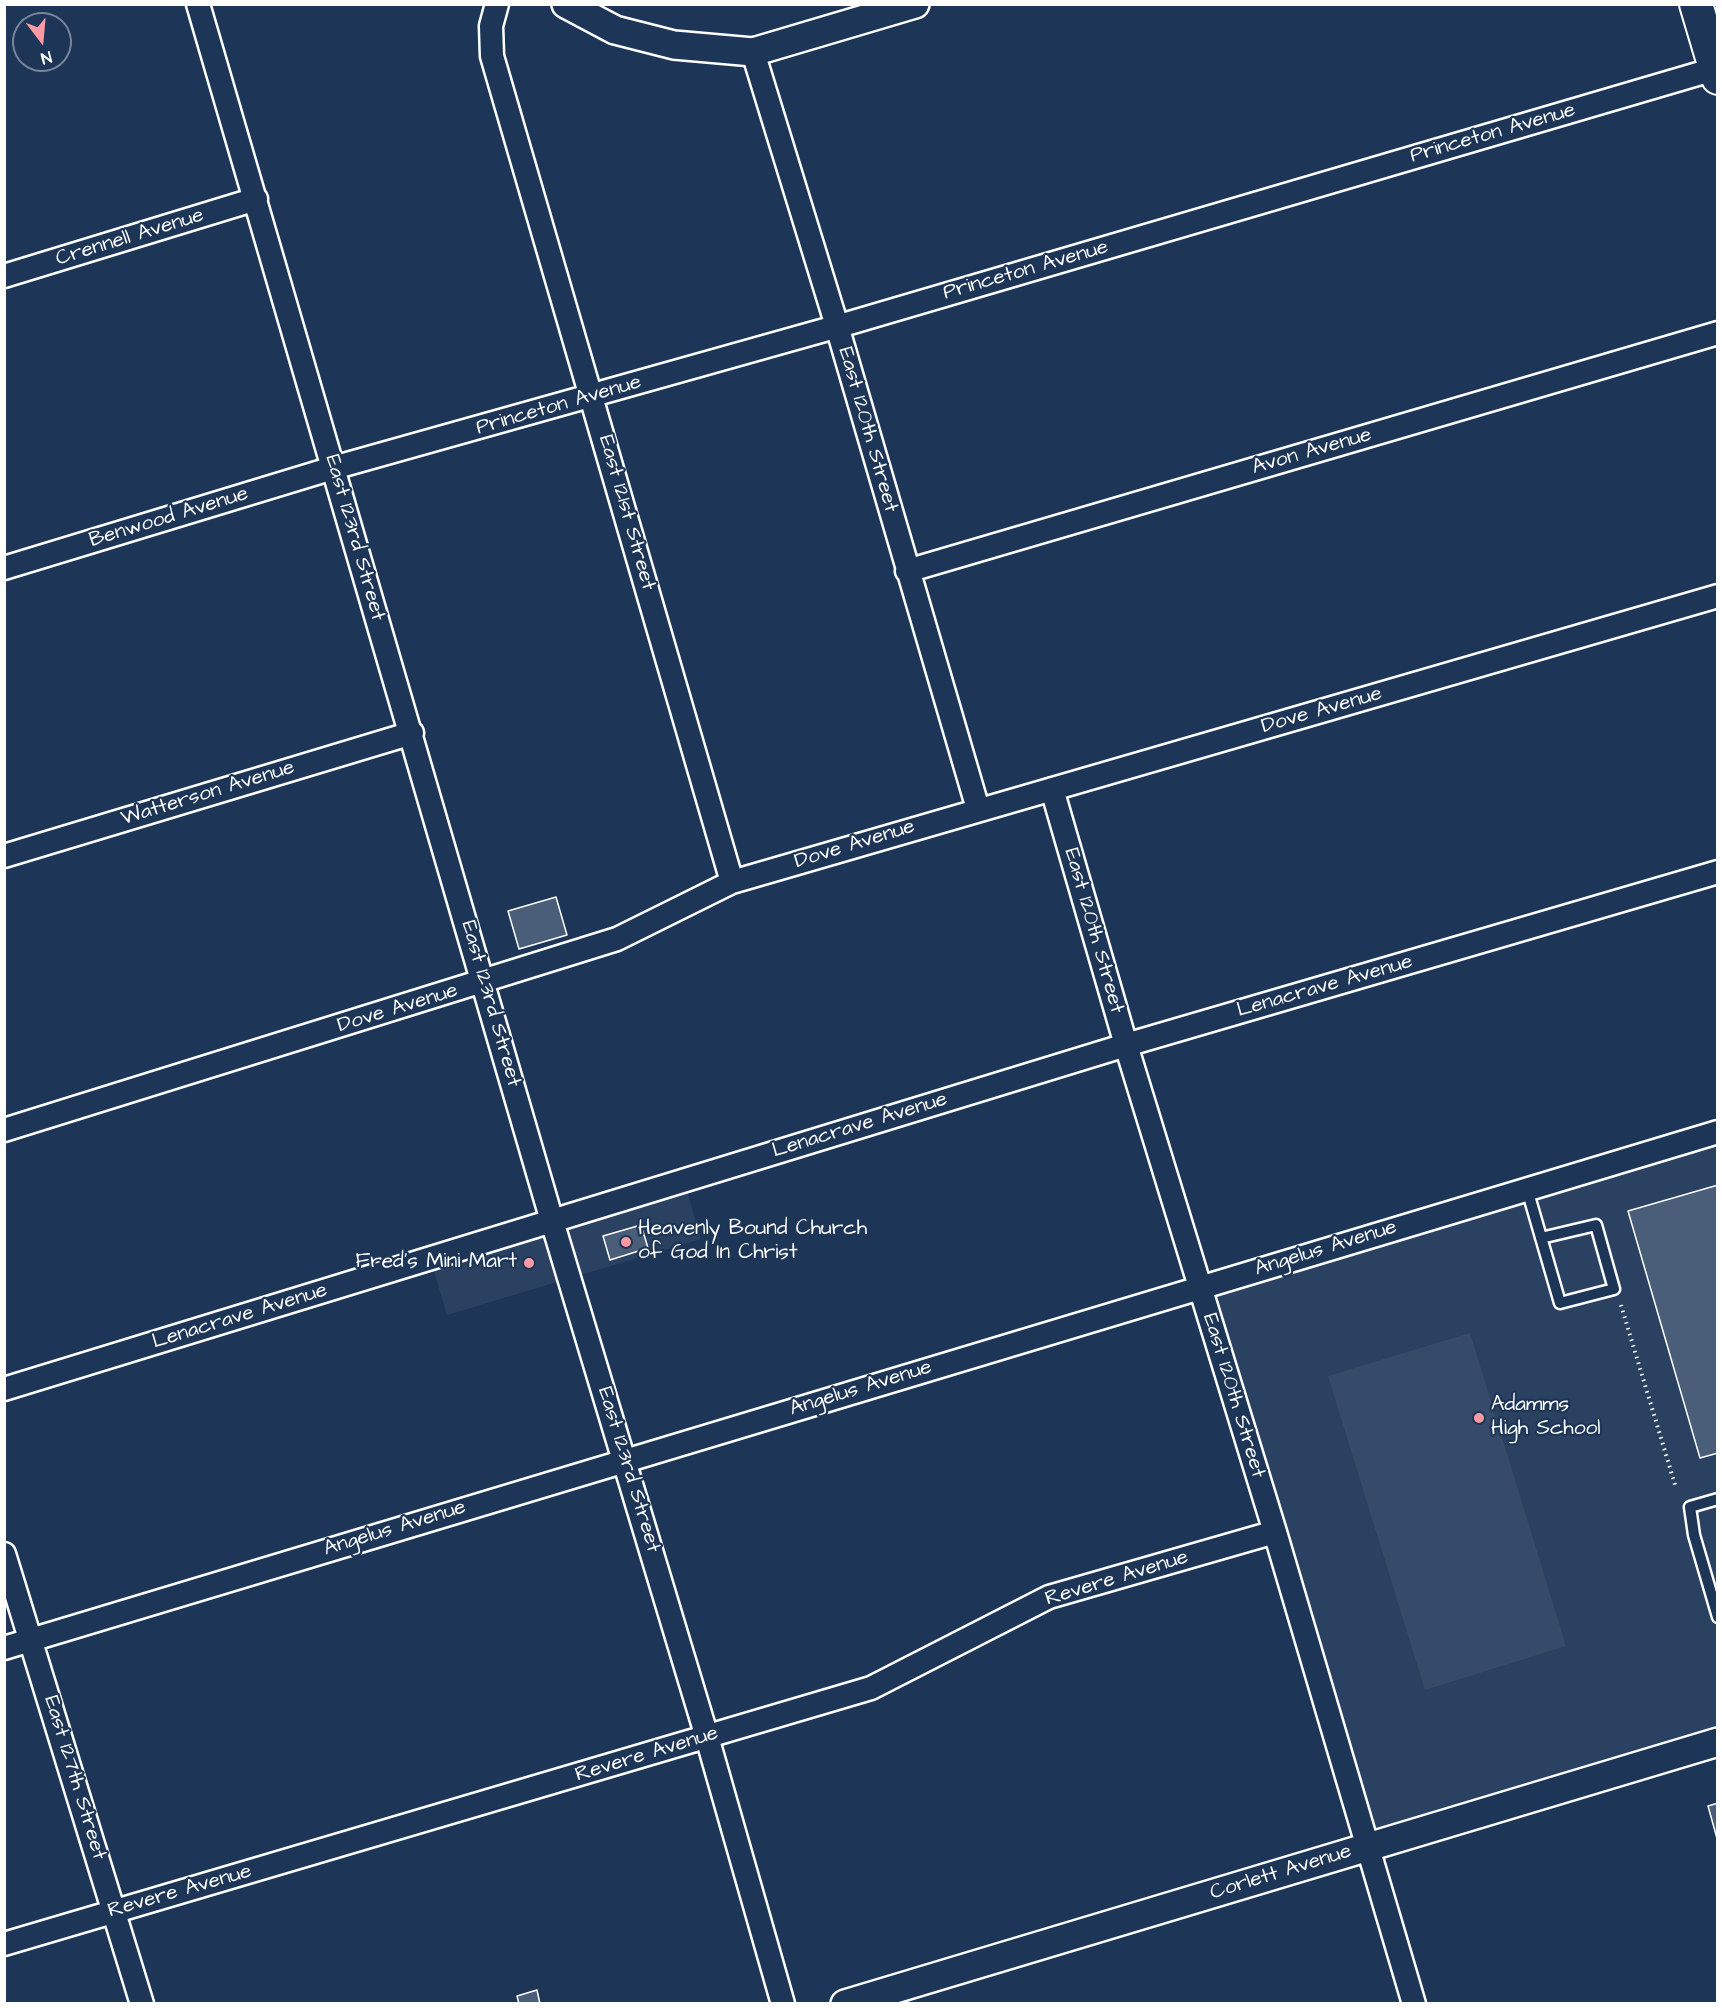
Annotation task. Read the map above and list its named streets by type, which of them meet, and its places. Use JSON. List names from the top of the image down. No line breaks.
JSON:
{"streets":{"street":["Princeton Avenue","Crennell Avenue","East 120th Street","Avon Avenue","East 121st Street","Benwood Avenue","East 123rd Street","Dove Avenue","Watterson Avenue","Lenacrave Avenue","Angelus Avenue","Revere Avenue","East 127th Street","Corlett Avenue"]},"crossings":[["Princeton Avenue","East 120th Street"],["Princeton Avenue","East 121st Street"],["Princeton Avenue","Benwood Avenue"],["Princeton Avenue","East 123rd Street"],["Crennell Avenue","East 123rd Street"],["East 120th Street","Avon Avenue"],["East 120th Street","Dove Avenue"],["East 120th Street","Lenacrave Avenue"],["East 120th Street","Angelus Avenue"],["East 120th Street","Revere Avenue"],["East 120th Street","Corlett Avenue"],["East 121st Street","Dove Avenue"],["Benwood Avenue","East 123rd Street"],["East 123rd Street","Dove Avenue"],["East 123rd Street","Watterson Avenue"],["East 123rd Street","Lenacrave Avenue"],["East 123rd Street","Angelus Avenue"],["East 123rd Street","Revere Avenue"],["Angelus Avenue","East 127th Street"],["Revere Avenue","East 127th Street"]],"places":["Heavenly Bound Church of God In Christ","Fred's Mini Mart","Adamms High School"],"north":"bottom"}
